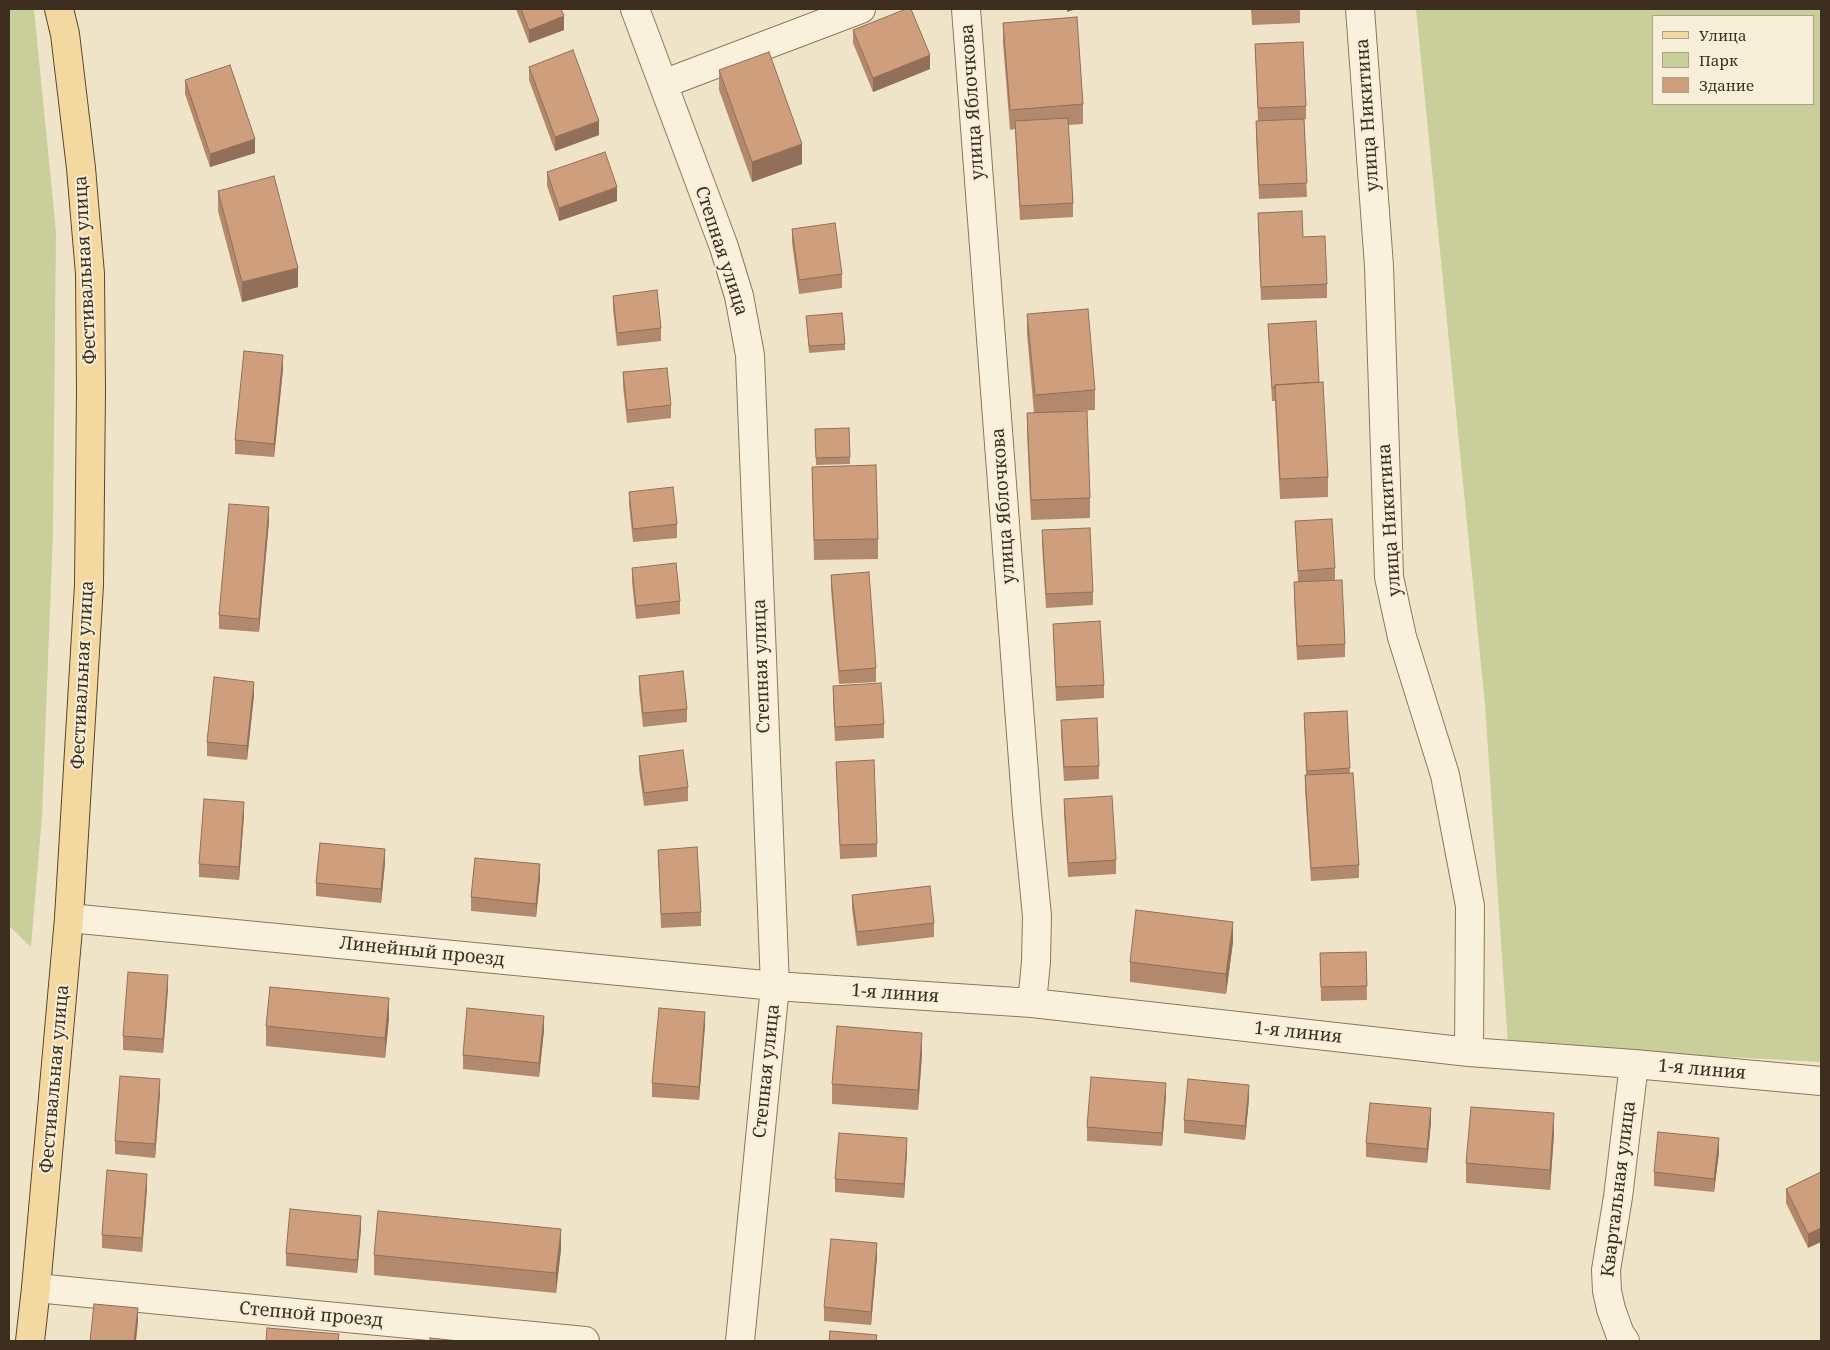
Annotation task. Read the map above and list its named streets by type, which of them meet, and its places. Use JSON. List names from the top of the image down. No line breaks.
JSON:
{"streets":{"main road":["Фестивальная улица"],"street":["улица Яблочкова","улица Никитина","Степная улица","Линейный проезд","1-я линия","Квартальная улица","Степной проезд"]},"crossings":[["улица Яблочкова","1-я линия"],["улица Никитина","1-я линия"],["Степная улица","Линейный проезд"],["Степная улица","1-я линия"],["Фестивальная улица","Линейный проезд"],["Фестивальная улица","Степной проезд"],["Линейный проезд","1-я линия"],["1-я линия","Квартальная улица"]],"legend":["Улица","Парк","Здание"]}
